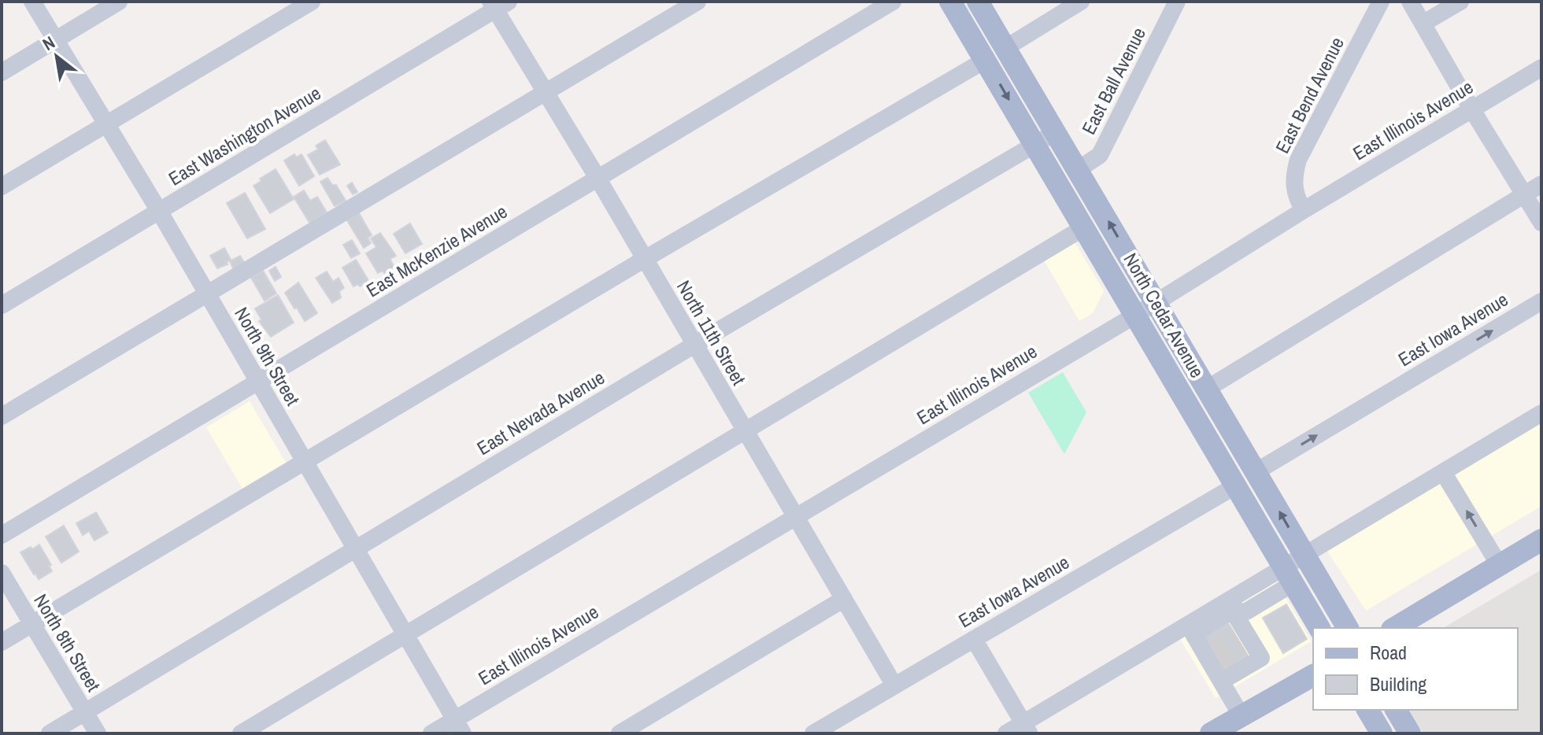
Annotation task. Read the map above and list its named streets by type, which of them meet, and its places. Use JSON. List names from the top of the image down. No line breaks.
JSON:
{"streets":{"main road":["North Cedar Avenue"],"street":["East Ball Avenue","East Bend Avenue","East Illinois Avenue","East Washington Avenue","East McKenzie Avenue","East Iowa Avenue","North 11th Street","North 9th Street","East Nevada Avenue","North 8th Street"]},"crossings":[["East Ball Avenue","North Cedar Avenue"],["East Bend Avenue","East Illinois Avenue"],["East Illinois Avenue","North Cedar Avenue"],["East Illinois Avenue","North 11th Street"],["East Illinois Avenue","North 9th Street"],["East Washington Avenue","North 11th Street"],["East Washington Avenue","North 9th Street"],["East McKenzie Avenue","North 11th Street"],["East McKenzie Avenue","North 9th Street"],["North Cedar Avenue","East Iowa Avenue"],["North Cedar Avenue","East Nevada Avenue"],["East Iowa Avenue","North 11th Street"],["North 11th Street","East Nevada Avenue"],["North 9th Street","East Nevada Avenue"],["East Nevada Avenue","North 8th Street"]],"legend":["Road","Building"],"north":"top left"}
